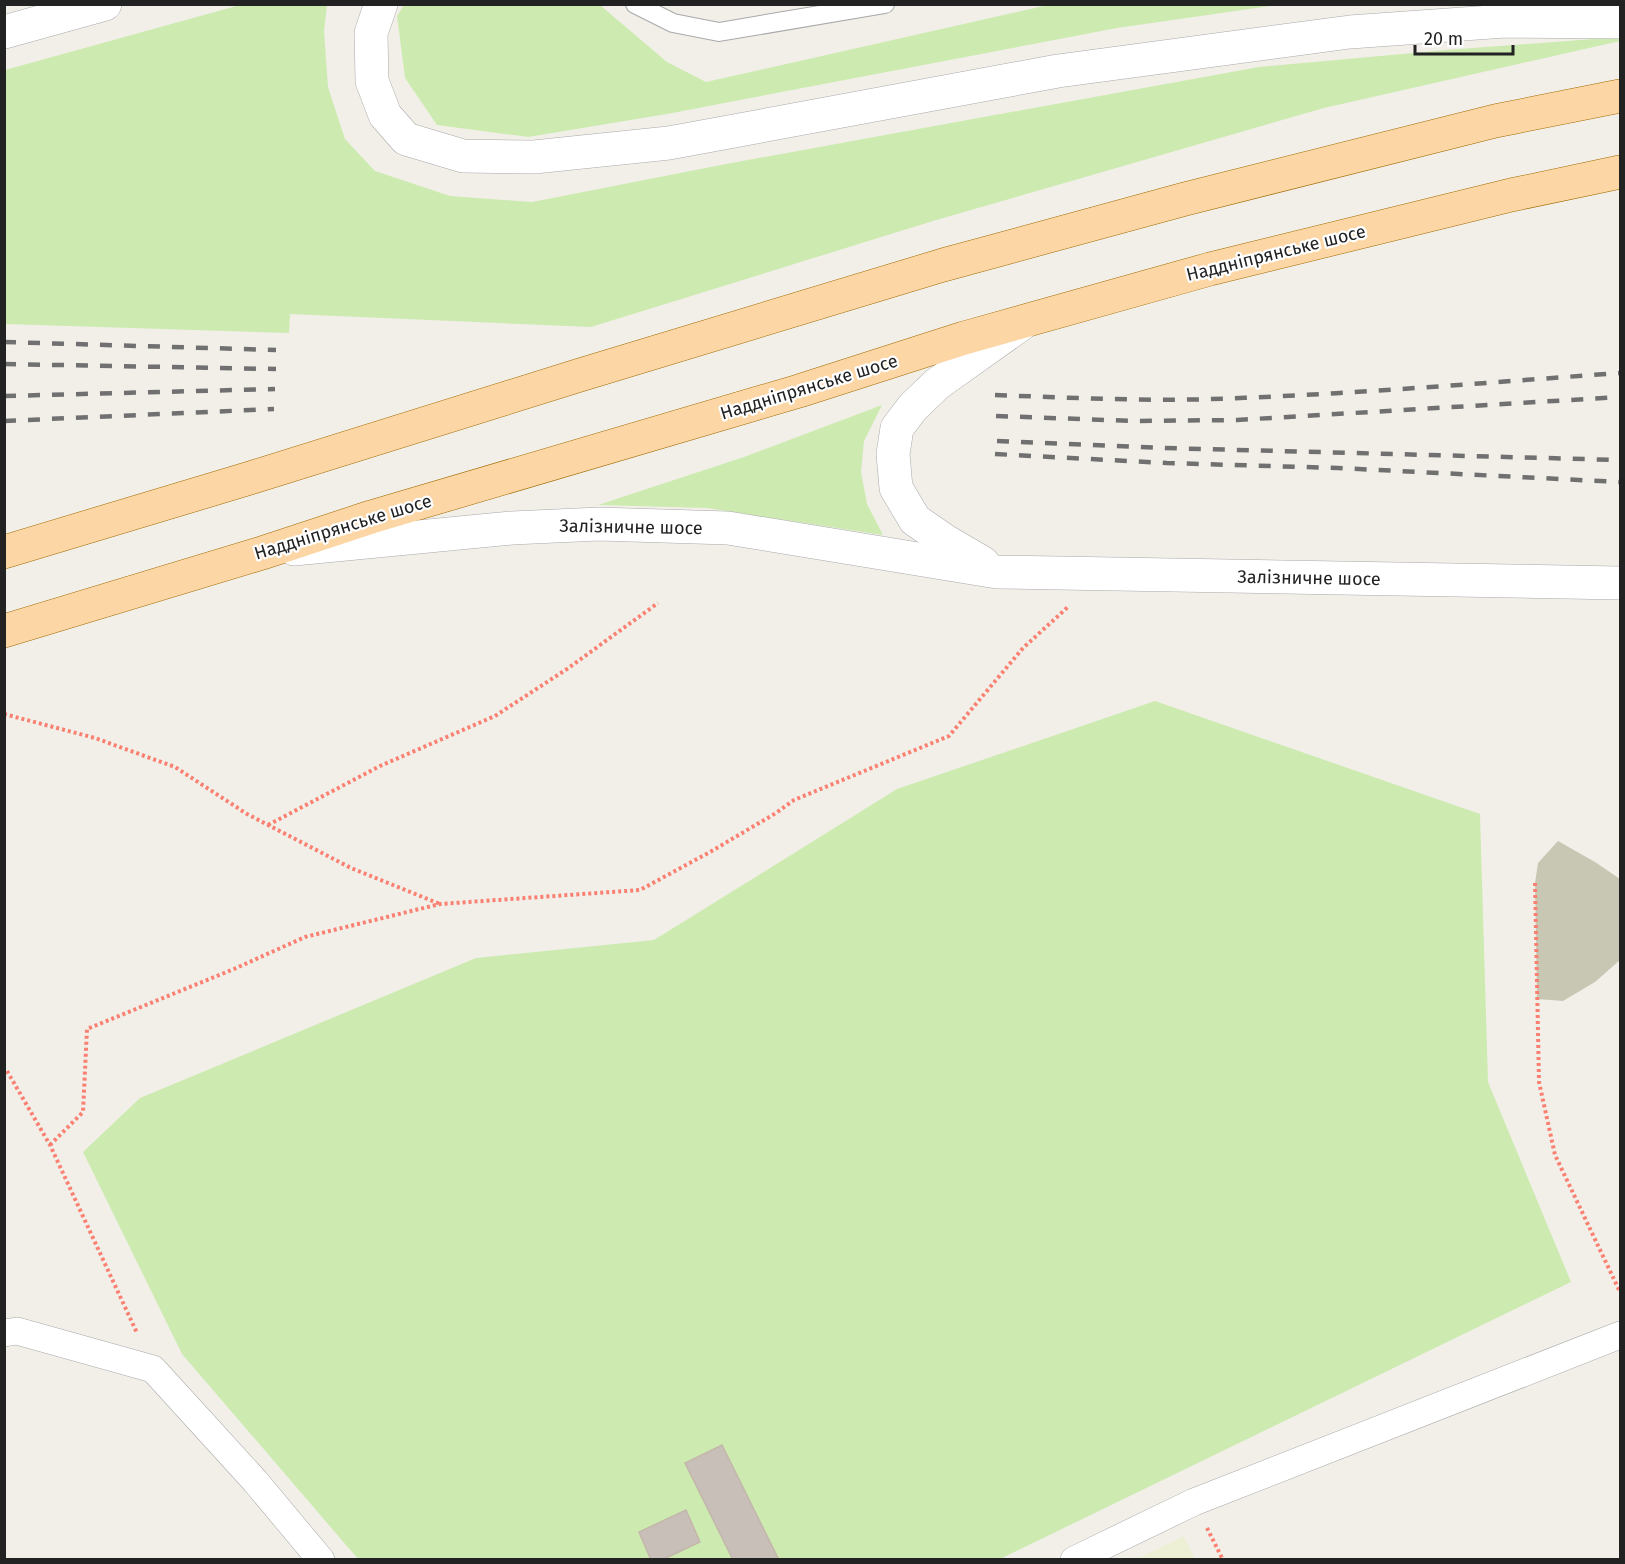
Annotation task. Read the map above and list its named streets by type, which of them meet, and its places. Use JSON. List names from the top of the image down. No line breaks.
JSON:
{"streets":{"main road":["Наддніпрянське шосе"],"street":["Залізничне шосе"]},"crossings":[["Наддніпрянське шосе","Залізничне шосе"]],"scale_bar":"20 m"}
